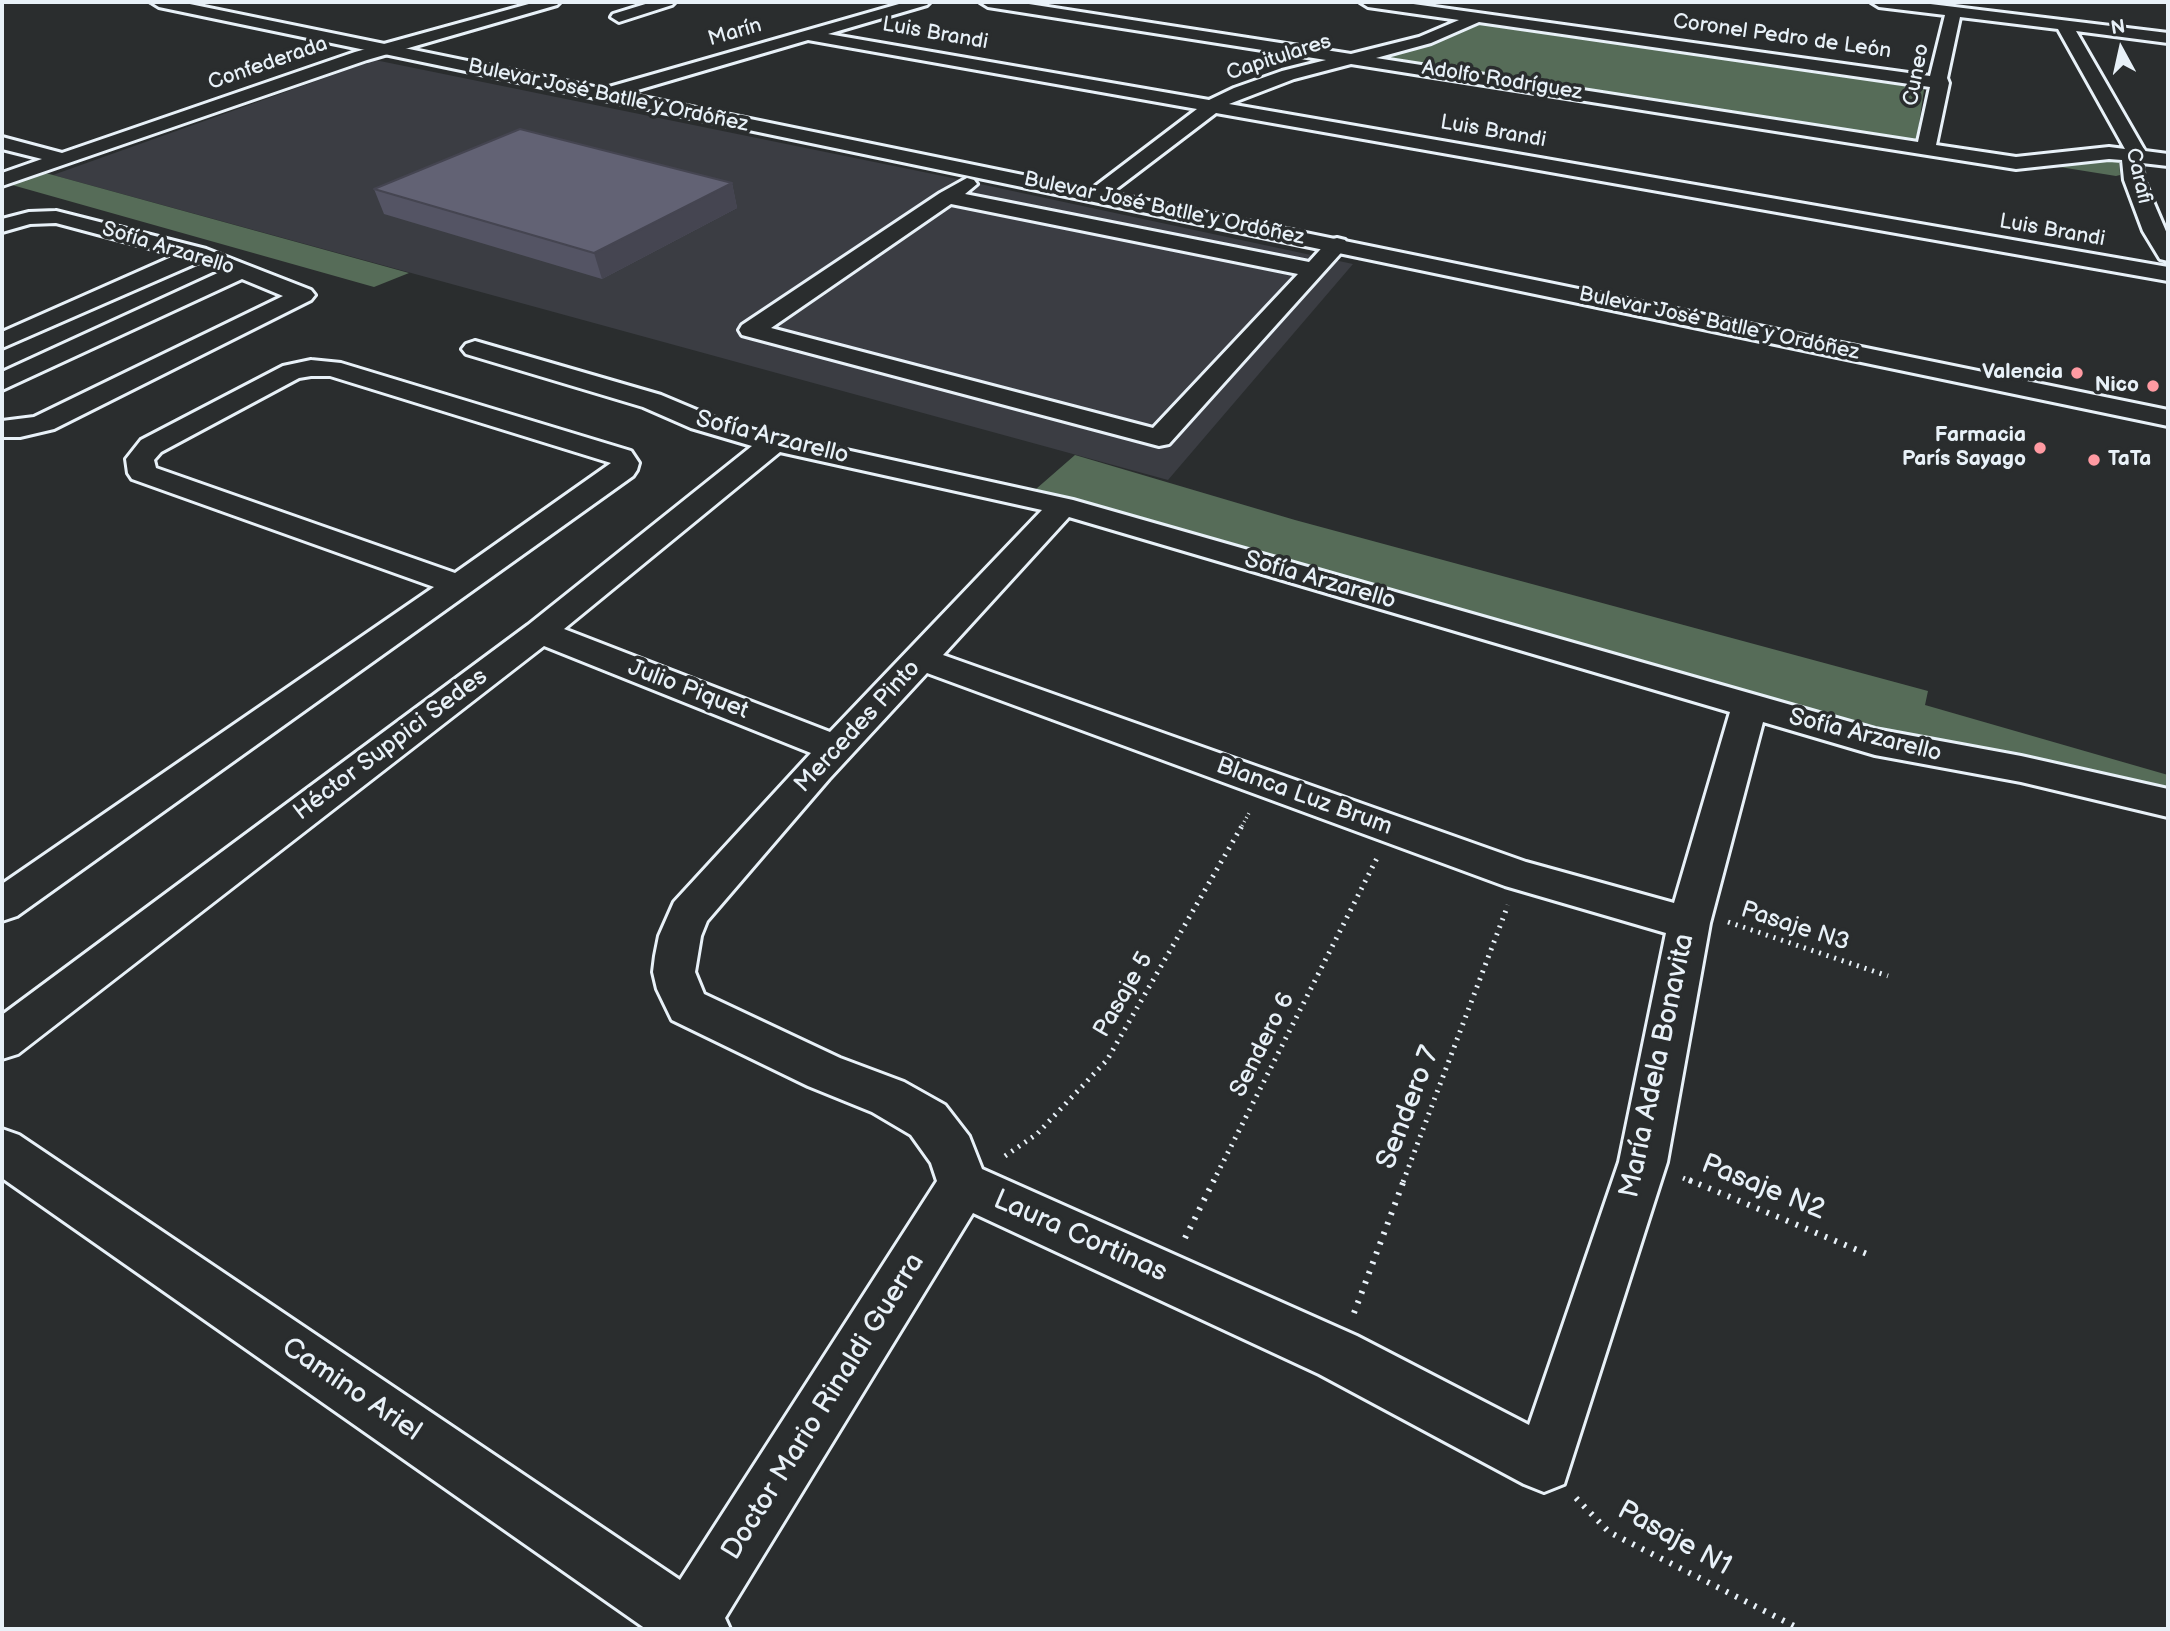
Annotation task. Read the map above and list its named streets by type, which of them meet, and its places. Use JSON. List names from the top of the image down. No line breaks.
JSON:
{"streets":{"street":["Marín","Luis Brandi","Coronel Pedro de León","Capitulares","Confederada","Cuneo","Adolfo Rodríguez","Bulevar José Batlle y Ordóñez","Carafi","Sofía Arzarello","Julio Piquet","Mercedes Pinto","Héctor Suppici Sedes","Blanca Luz Brum","María Adela Bonavita","Laura Cortinas","Camino Ariel","Doctor Mario Rinaldi Guerra"],"path":["Pasaje N3","Pasaje 5","Sendero 6","Sendero 7","Pasaje N2","Pasaje N1"]},"crossings":[["Marín","Luis Brandi"],["Marín","Bulevar José Batlle y Ordóñez"],["Luis Brandi","Capitulares"],["Coronel Pedro de León","Capitulares"],["Coronel Pedro de León","Cuneo"],["Capitulares","Adolfo Rodríguez"],["Capitulares","Bulevar José Batlle y Ordóñez"],["Confederada","Bulevar José Batlle y Ordóñez"],["Cuneo","Adolfo Rodríguez"],["Adolfo Rodríguez","Carafi"],["Sofía Arzarello","Mercedes Pinto"],["Sofía Arzarello","Héctor Suppici Sedes"],["Sofía Arzarello","María Adela Bonavita"],["Julio Piquet","Mercedes Pinto"],["Julio Piquet","Héctor Suppici Sedes"],["Mercedes Pinto","Blanca Luz Brum"],["Mercedes Pinto","Laura Cortinas"],["Blanca Luz Brum","Pasaje N3"],["Blanca Luz Brum","Pasaje 5"],["Blanca Luz Brum","Sendero 6"],["Blanca Luz Brum","María Adela Bonavita"],["Blanca Luz Brum","Sendero 7"],["Pasaje N3","María Adela Bonavita"],["Pasaje 5","Laura Cortinas"],["Pasaje 5","Doctor Mario Rinaldi Guerra"],["Sendero 6","Laura Cortinas"],["María Adela Bonavita","Pasaje N2"],["María Adela Bonavita","Laura Cortinas"],["María Adela Bonavita","Pasaje N1"],["Sendero 7","Laura Cortinas"],["Laura Cortinas","Doctor Mario Rinaldi Guerra"],["Laura Cortinas","Pasaje N1"],["Camino Ariel","Doctor Mario Rinaldi Guerra"]],"places":["Valencia","Nico","Farmacia París Sayago","TaTa"],"north":"top"}
